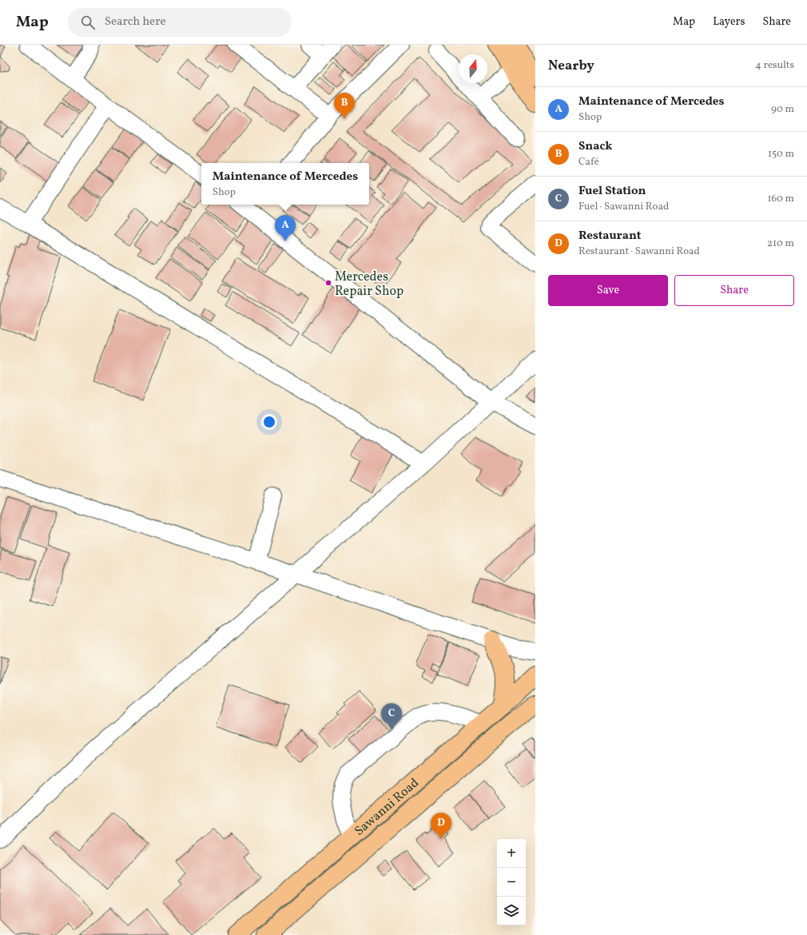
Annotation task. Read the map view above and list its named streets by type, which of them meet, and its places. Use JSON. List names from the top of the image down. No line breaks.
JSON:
{"streets":{"highway":["Sawanni Road"]},"places":["Mercedes Repair Shop"],"north":"top","page":{"header":"Map","search":"Search here","nav":["Map","Layers","Share"],"heading":["Nearby","4 results"],"list":[{"mark":"A","name":"Maintenance of Mercedes","note":"Shop","value":"90 m"},{"mark":"B","name":"Snack","note":"Café","value":"150 m"},{"mark":"C","name":"Fuel Station","note":"Fuel · Sawanni Road","value":"160 m"},{"mark":"D","name":"Restaurant","note":"Restaurant · Sawanni Road","value":"210 m"}],"pins":["B","A","C","D"],"popup":["Maintenance of Mercedes","Shop"],"buttons":["Save","Share"],"map_buttons":["+","−"]}}
